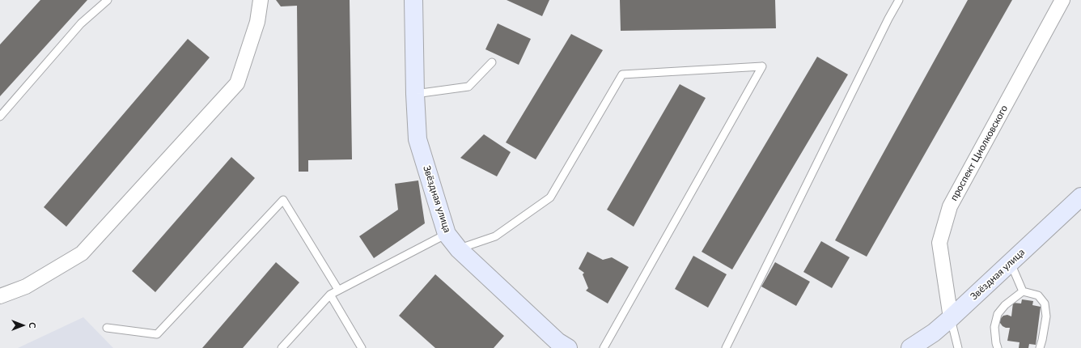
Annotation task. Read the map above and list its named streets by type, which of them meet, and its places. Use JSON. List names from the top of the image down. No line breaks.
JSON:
{"streets":{"street":["проспект Циолковского","Звёздная улица"]},"crossings":[["проспект Циолковского","Звёздная улица"]],"north":"right"}
